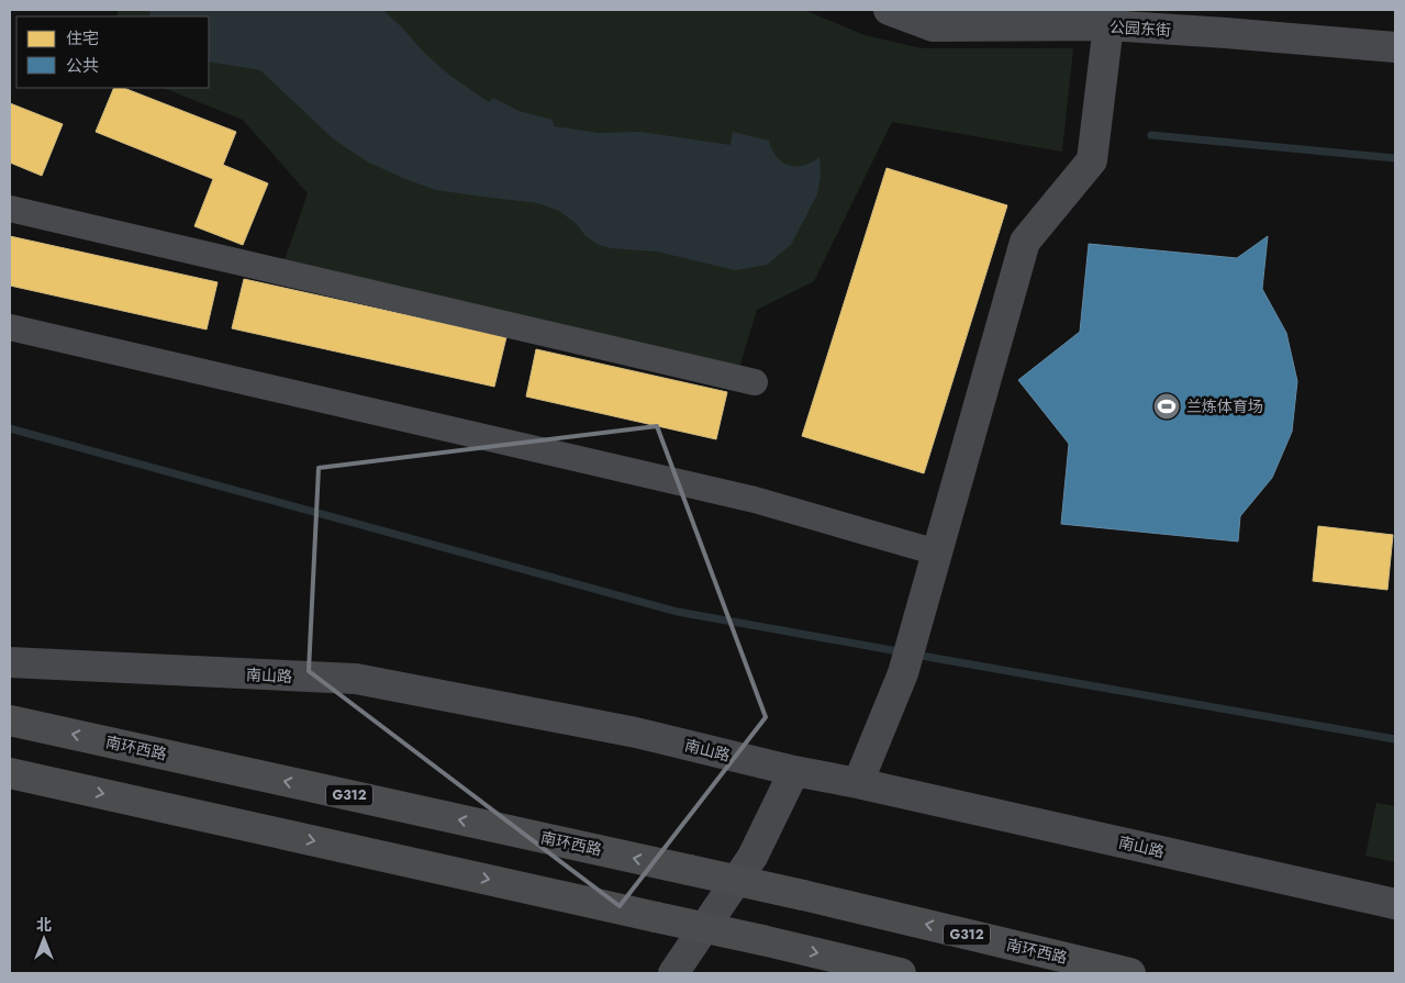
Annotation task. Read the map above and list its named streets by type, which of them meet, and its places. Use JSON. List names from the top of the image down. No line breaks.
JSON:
{"streets":{"highway":["南环西路","G312"],"street":["公园东街","南山路"]},"places":{"sports":["兰炼体育场"]},"legend":["住宅","公共"],"north":"top"}
